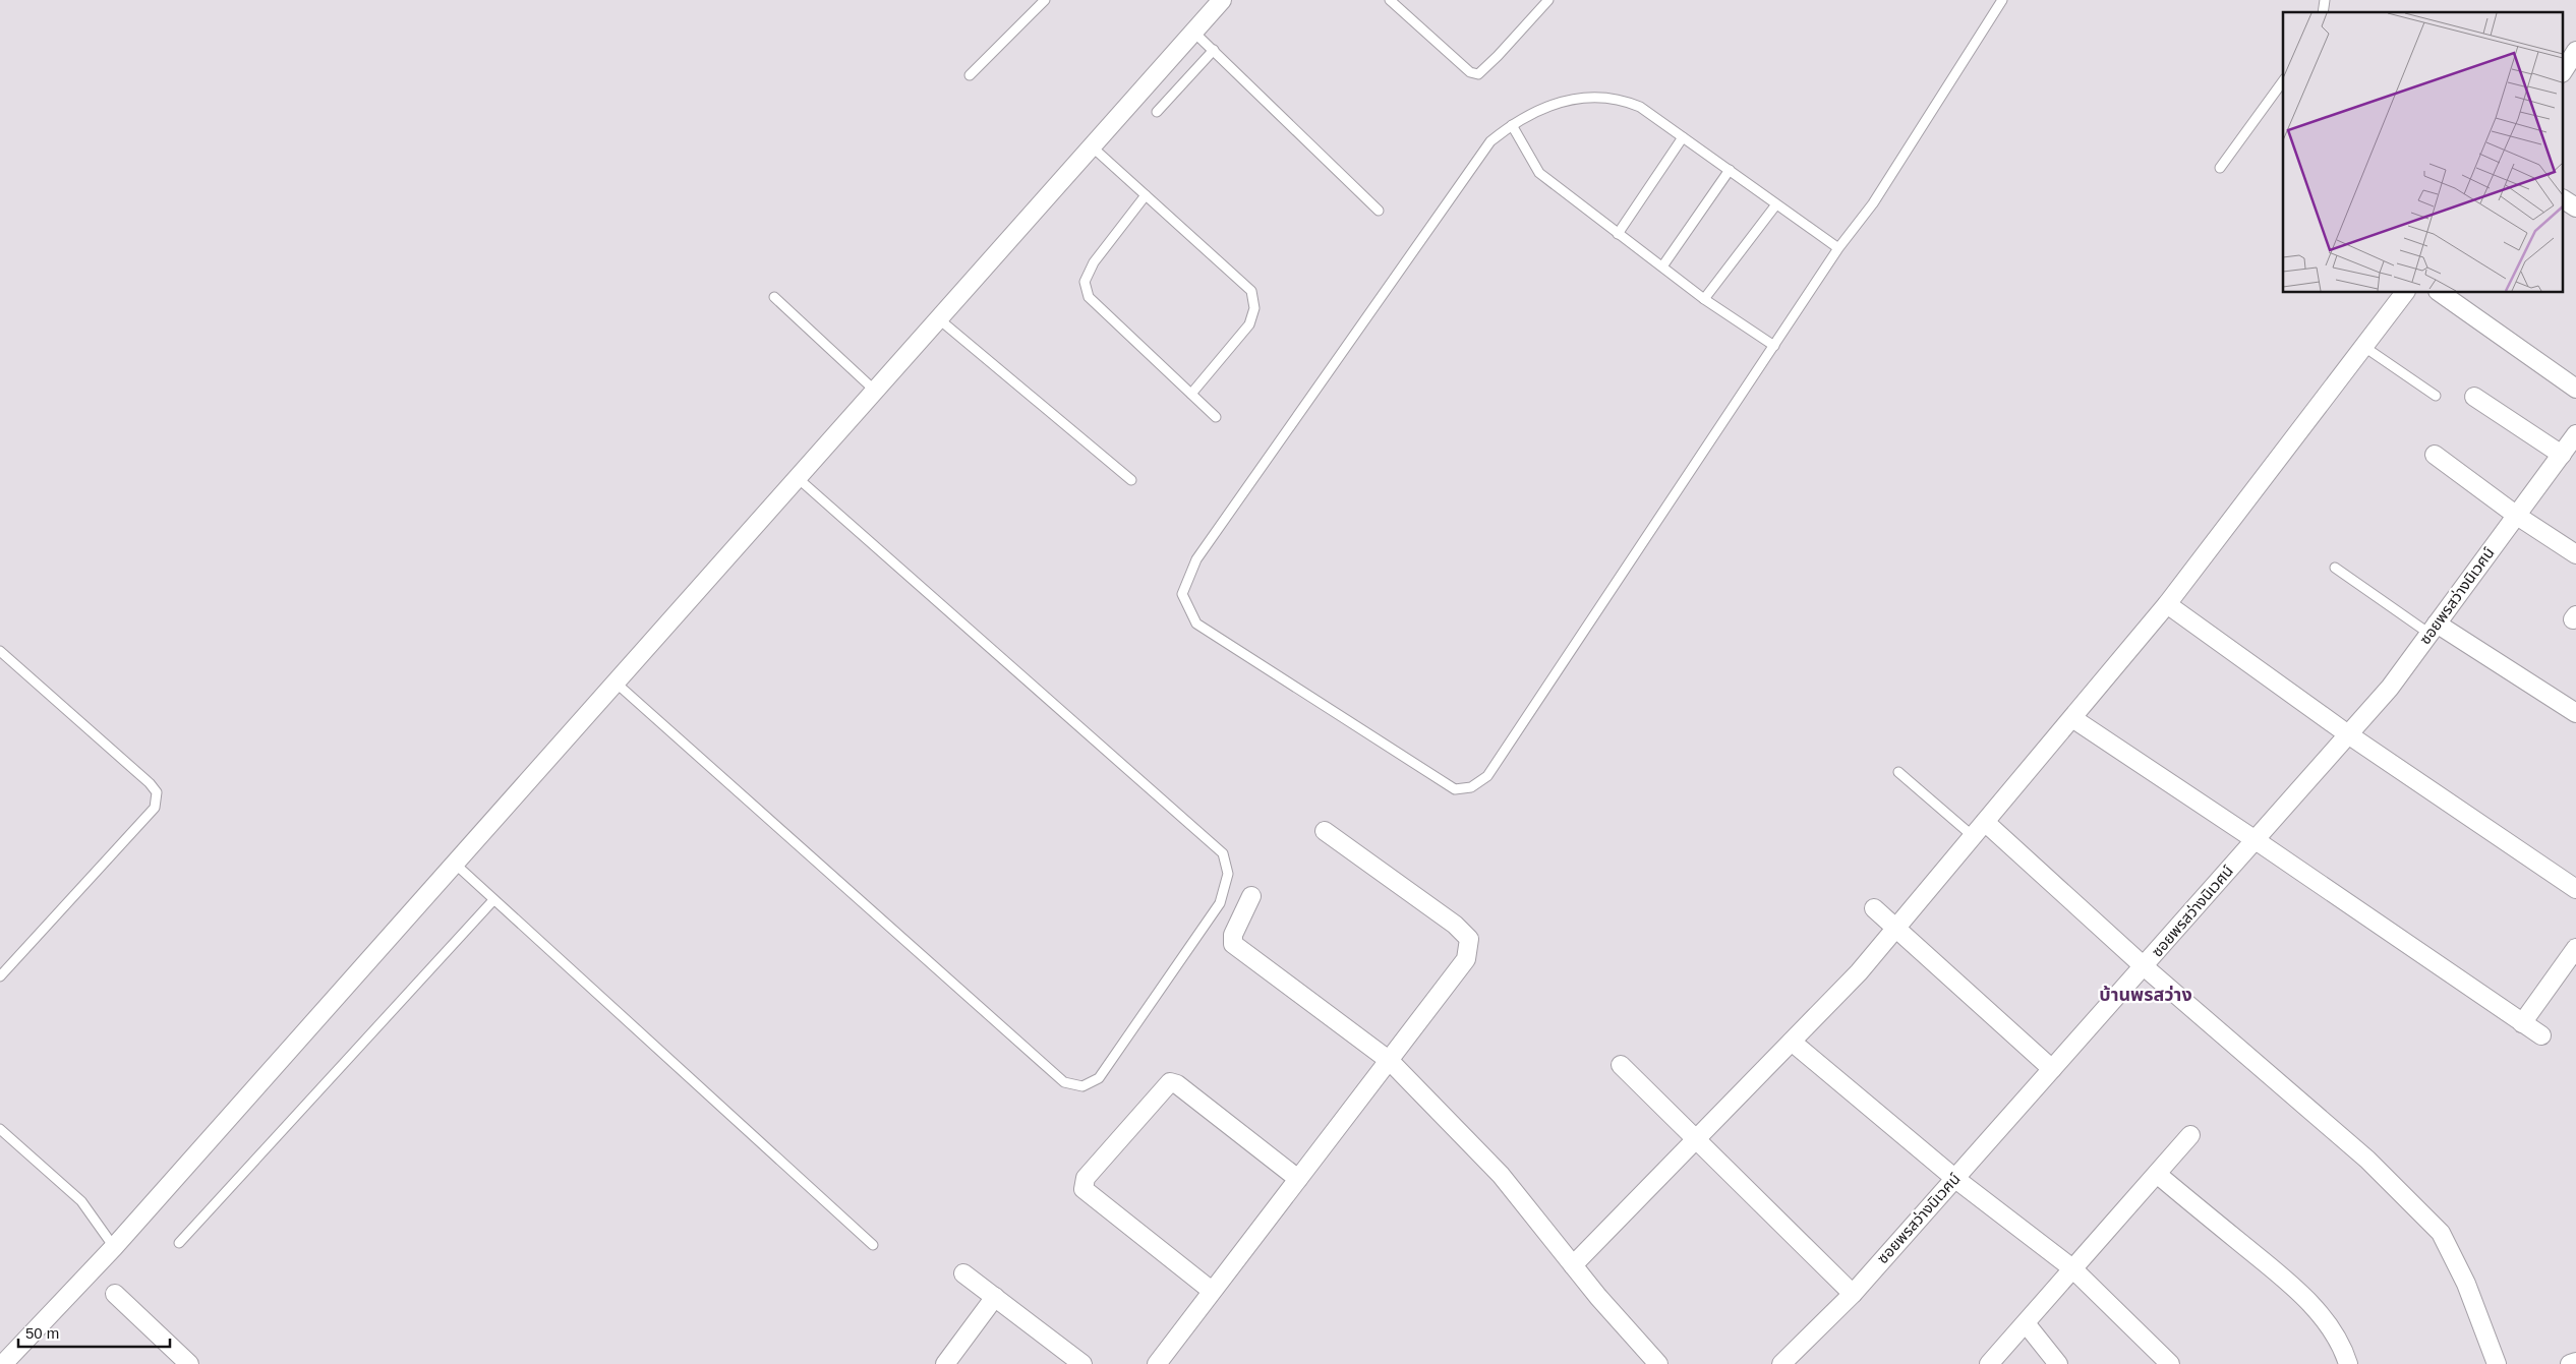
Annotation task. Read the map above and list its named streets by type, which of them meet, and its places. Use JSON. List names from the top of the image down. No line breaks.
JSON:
{"streets":{"street":["ซอยพรสว่างนิเวศน์"]},"districts":["บ้านพรสว่าง"],"scale_bar":"50 m"}
